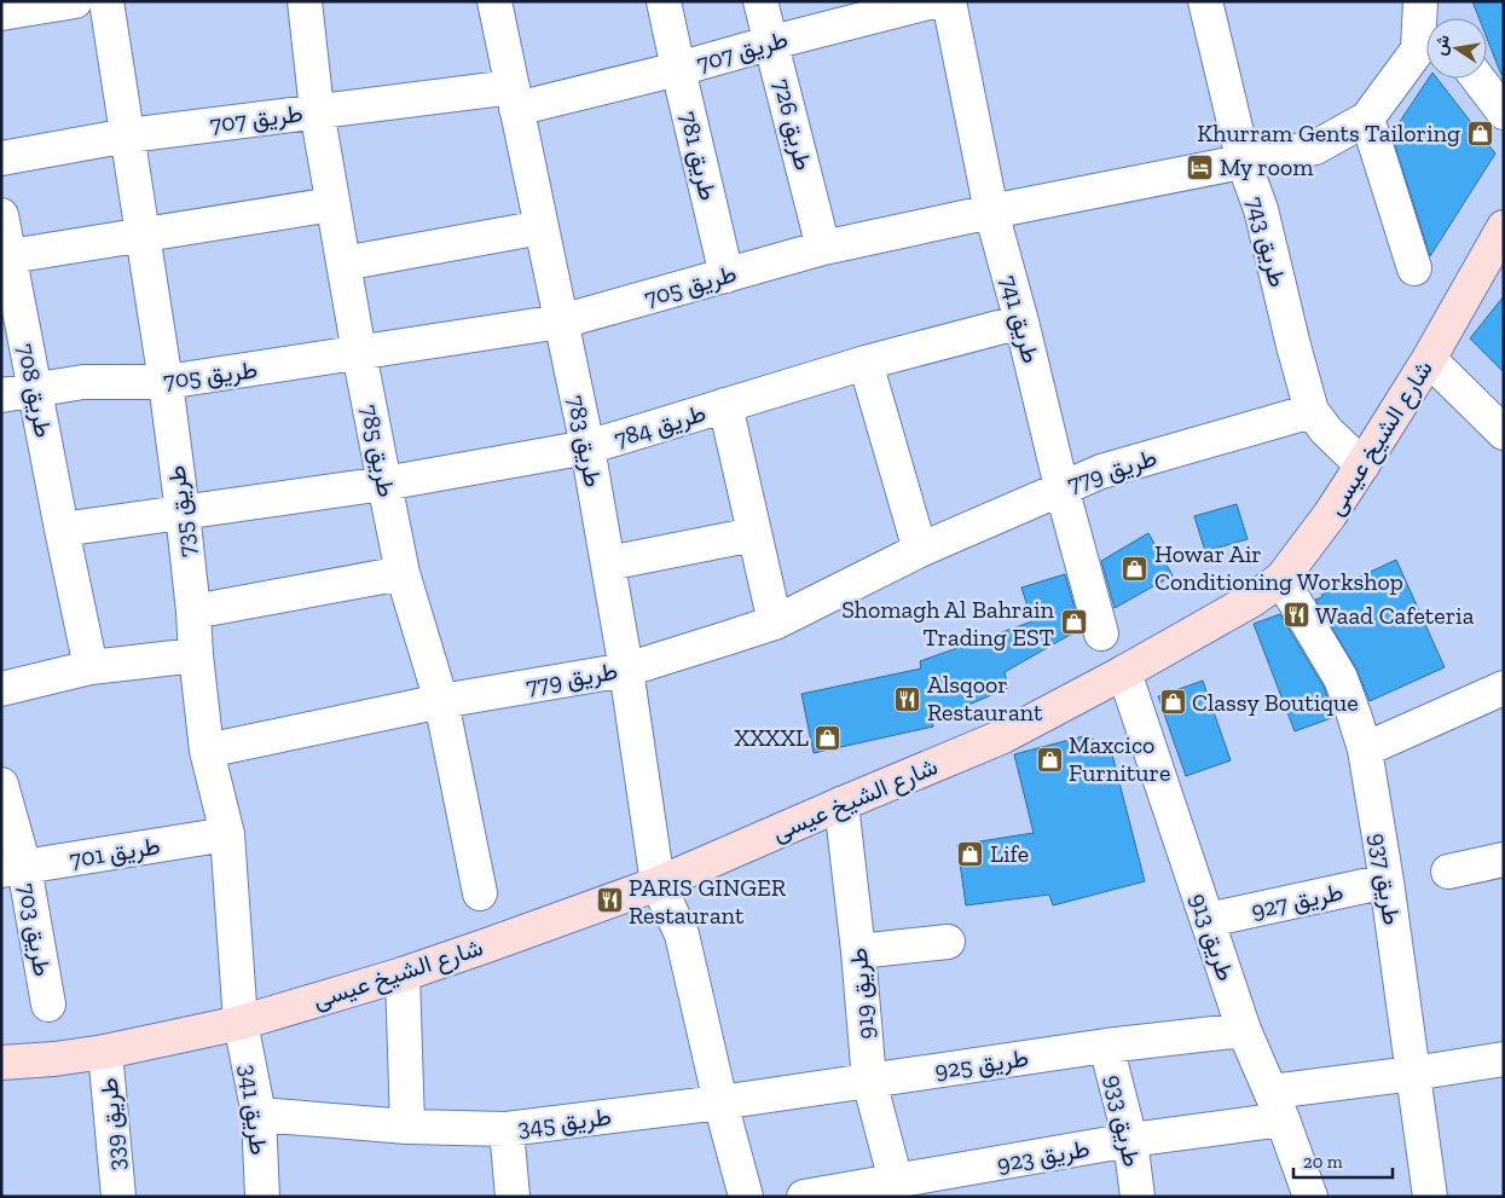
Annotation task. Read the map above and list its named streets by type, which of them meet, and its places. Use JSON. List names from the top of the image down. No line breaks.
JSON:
{"streets":{"street":["طريق 707","طريق 726","طريق 781","طريق 743","طريق 705","طريق 741","طريق 708","طريق 784","شارع الشيخ عيسى","طريق 783","طريق 785","طريق 779","طريق 735","طريق 701","طريق 937","طريق 927","طريق 703","طريق 913","طريق 919","طريق 925","طريق 341","طريق 933","طريق 345","طريق 339","طريق 923"]},"crossings":[["طريق 707","طريق 726"],["طريق 707","طريق 781"],["طريق 707","طريق 783"],["طريق 707","طريق 785"],["طريق 707","طريق 735"],["طريق 726","طريق 705"],["طريق 781","طريق 705"],["طريق 743","طريق 705"],["طريق 743","شارع الشيخ عيسى"],["طريق 743","طريق 779"],["طريق 705","طريق 741"],["طريق 705","طريق 708"],["طريق 705","طريق 783"],["طريق 705","طريق 785"],["طريق 705","طريق 735"],["طريق 741","طريق 784"],["طريق 741","طريق 779"],["طريق 784","طريق 783"],["طريق 784","طريق 785"],["طريق 784","طريق 735"],["شارع الشيخ عيسى","طريق 783"],["شارع الشيخ عيسى","طريق 735"],["شارع الشيخ عيسى","طريق 937"],["شارع الشيخ عيسى","طريق 913"],["شارع الشيخ عيسى","طريق 919"],["شارع الشيخ عيسى","طريق 341"],["شارع الشيخ عيسى","طريق 339"],["طريق 783","طريق 779"],["طريق 783","طريق 925"],["طريق 783","طريق 345"],["طريق 785","طريق 779"],["طريق 779","طريق 735"],["طريق 735","طريق 701"],["طريق 735","طريق 341"],["طريق 701","طريق 703"],["طريق 937","طريق 927"],["طريق 937","طريق 923"],["طريق 927","طريق 913"],["طريق 913","طريق 925"],["طريق 913","طريق 923"],["طريق 919","طريق 925"],["طريق 919","طريق 923"],["طريق 925","طريق 933"],["طريق 925","طريق 345"],["طريق 341","طريق 345"],["طريق 933","طريق 923"]],"places":{"shop":["Khurram Gents Tailoring","Howar Air Conditioning Workshop","Shomagh Al Bahrain Trading EST","Classy Boutique","XXXXL","Maxcico Furniture","Life"],"hotel":["My room"],"restaurant":["Waad Cafeteria","Alsqoor Restaurant","PARIS GINGER Restaurant"]},"scale_bar":"20 m","north":"left"}
